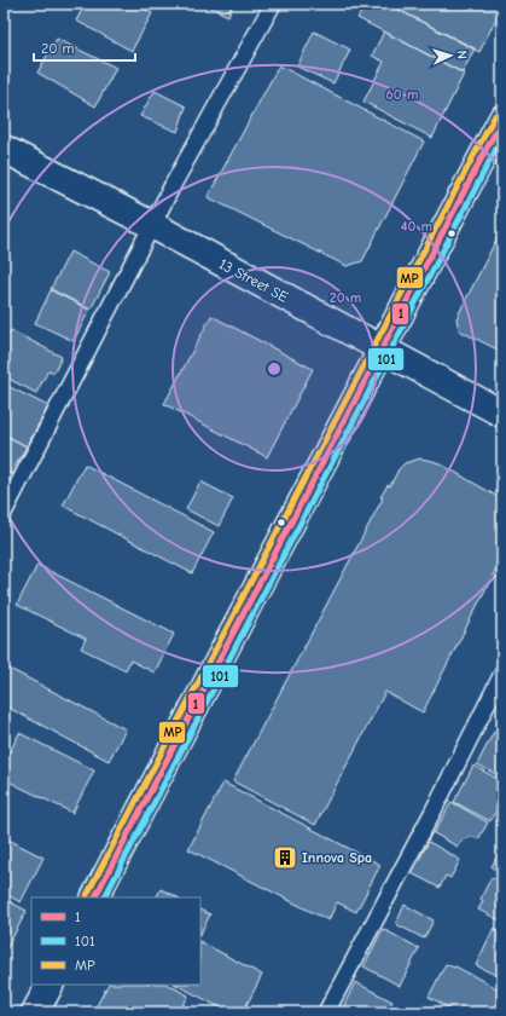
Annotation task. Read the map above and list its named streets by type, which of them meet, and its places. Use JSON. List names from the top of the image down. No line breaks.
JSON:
{"streets":{"main road":["13 Street SE"]},"places":{"building":["Innova Spa"]},"lines":["transit line MP","transit line 1","transit line 101"],"legend":["1","101","MP"],"scale_bar":"20 m","north":"right","rings":["60 m","40 m","20 m"]}
